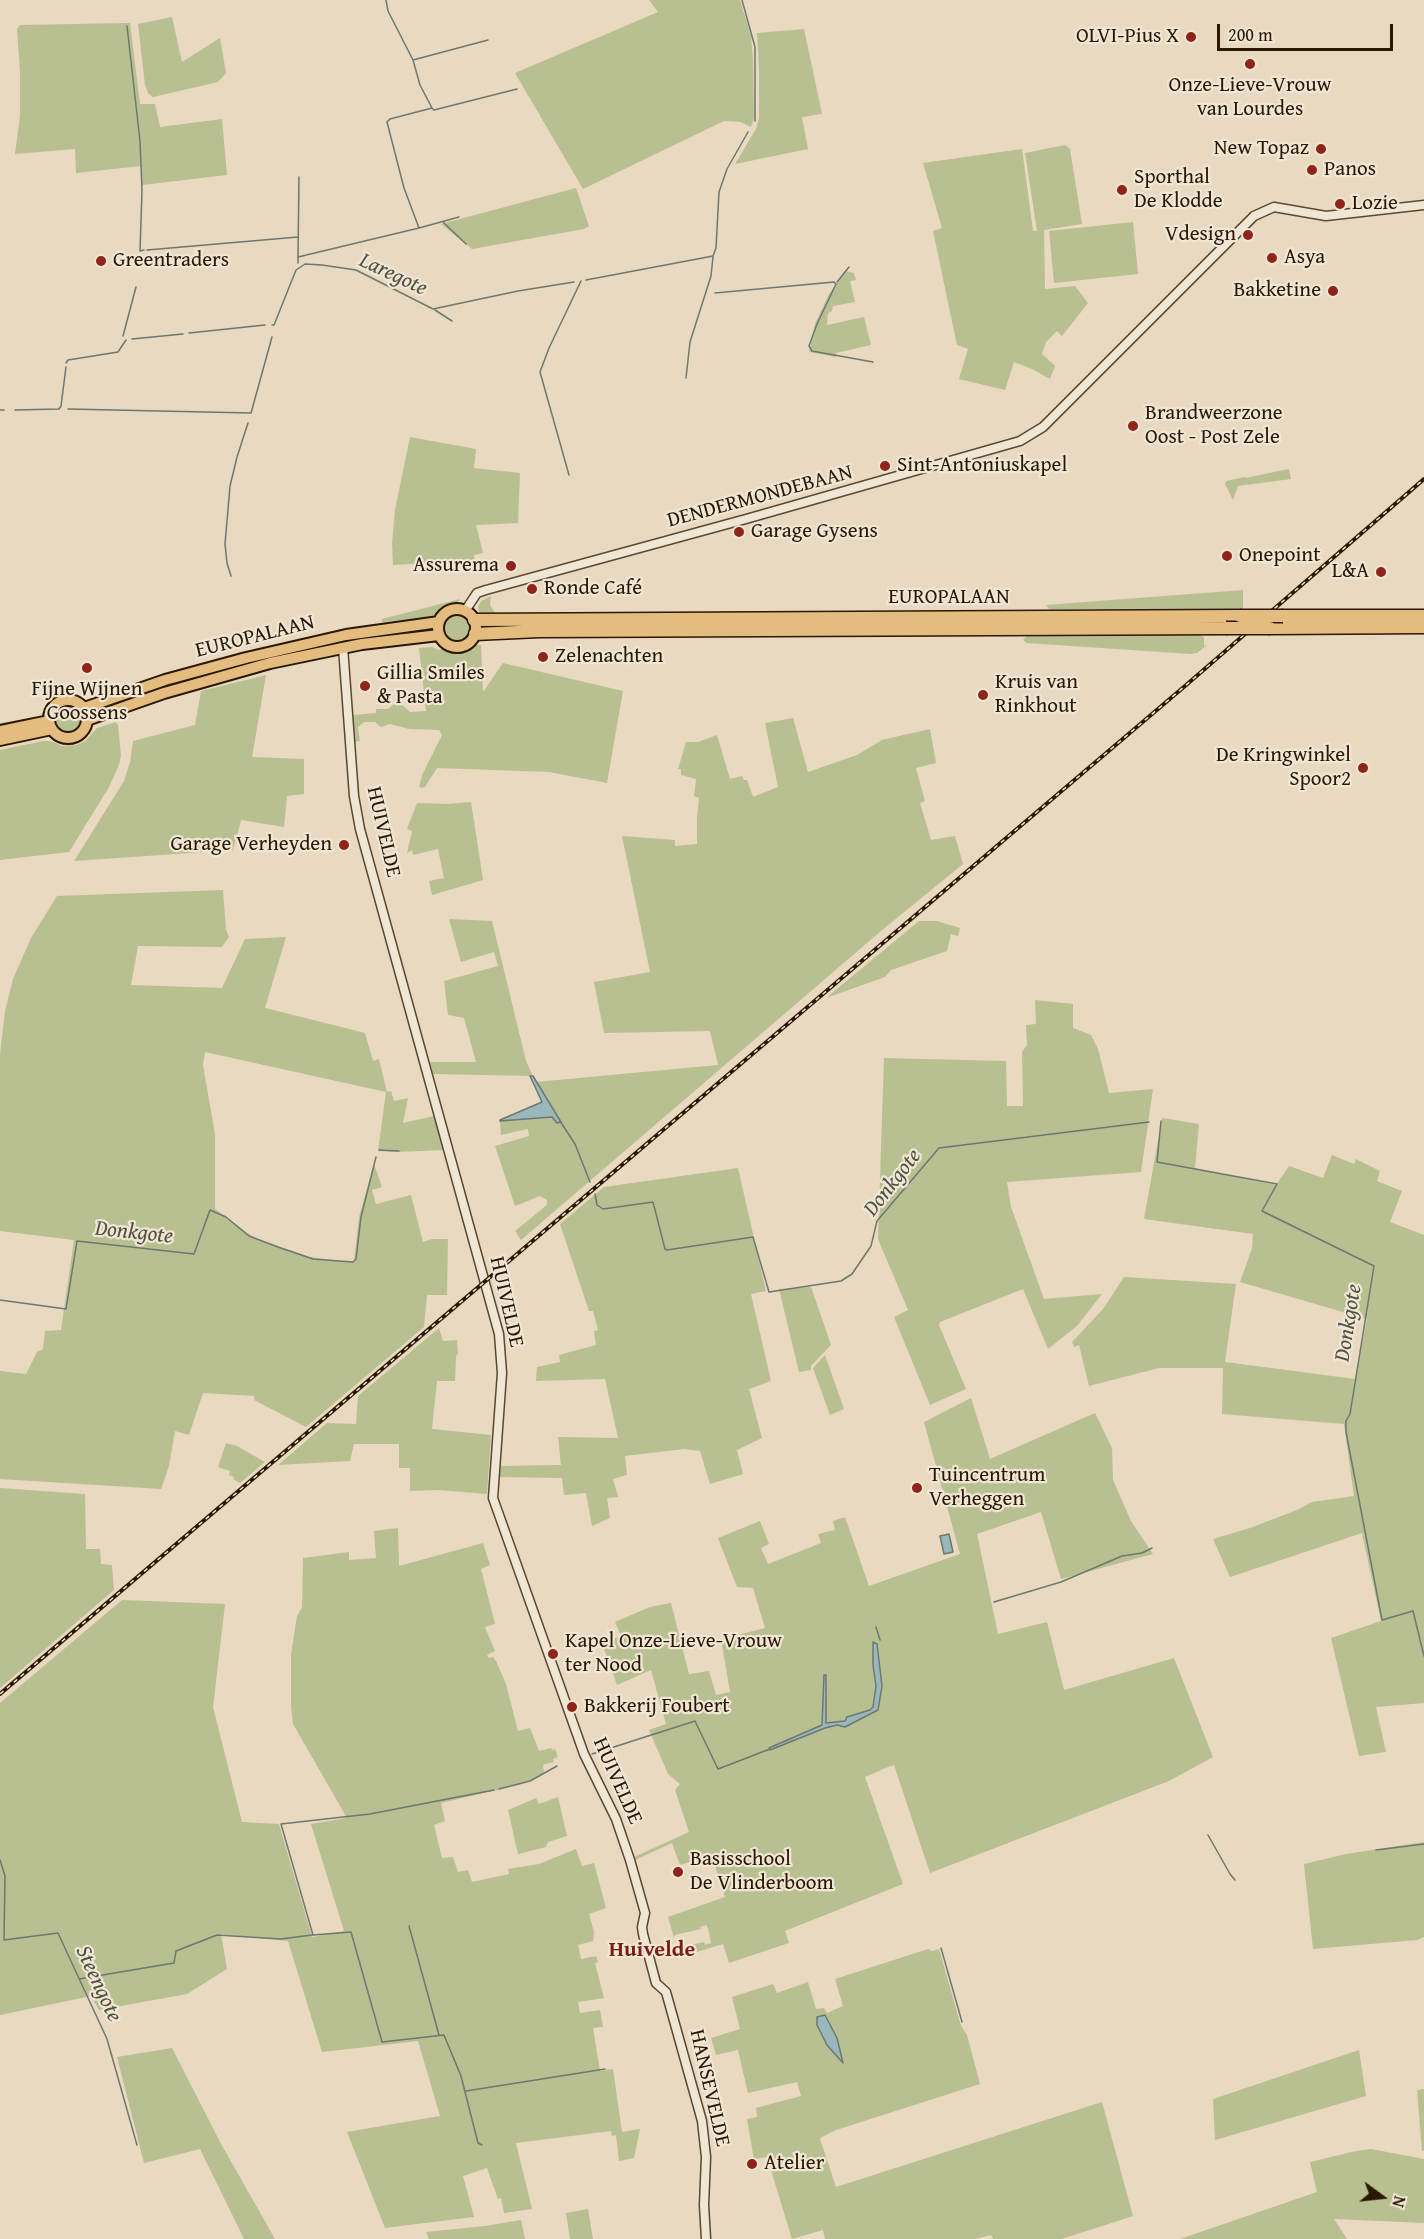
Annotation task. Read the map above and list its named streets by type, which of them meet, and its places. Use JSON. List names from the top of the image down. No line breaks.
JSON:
{"streets":{"highway":["EUROPALAAN"],"street":["DENDERMONDEBAAN","HUIVELDE","HANSEVELDE"]},"crossings":[["DENDERMONDEBAAN","EUROPALAAN"],["EUROPALAAN","HUIVELDE"],["HUIVELDE","HANSEVELDE"]],"districts":["Huivelde"],"water":["Laregote","Donkgote","Steengote"],"places":["OLVI-Pius X","Onze-Lieve-Vrouw van Lourdes","New Topaz","Panos","Sporthal De Klodde","Lozie","Vdesign","Asya","Greentraders","Bakketine","Brandweerzone Oost - Post Zele","Sint-Antoniuskapel","Garage Gysens","Onepoint","Assurema","L&A","Ronde Café","Zelenachten","Fijne Wijnen Goossens","Gillia Smiles & Pasta","Kruis van Rinkhout","De Kringwinkel Spoor2","Garage Verheyden","Tuincentrum Verheggen","Kapel Onze-Lieve-Vrouw ter Nood","Bakkerij Foubert","Basisschool De Vlinderboom","Atelier"],"scale_bar":"200 m","north":"right"}
